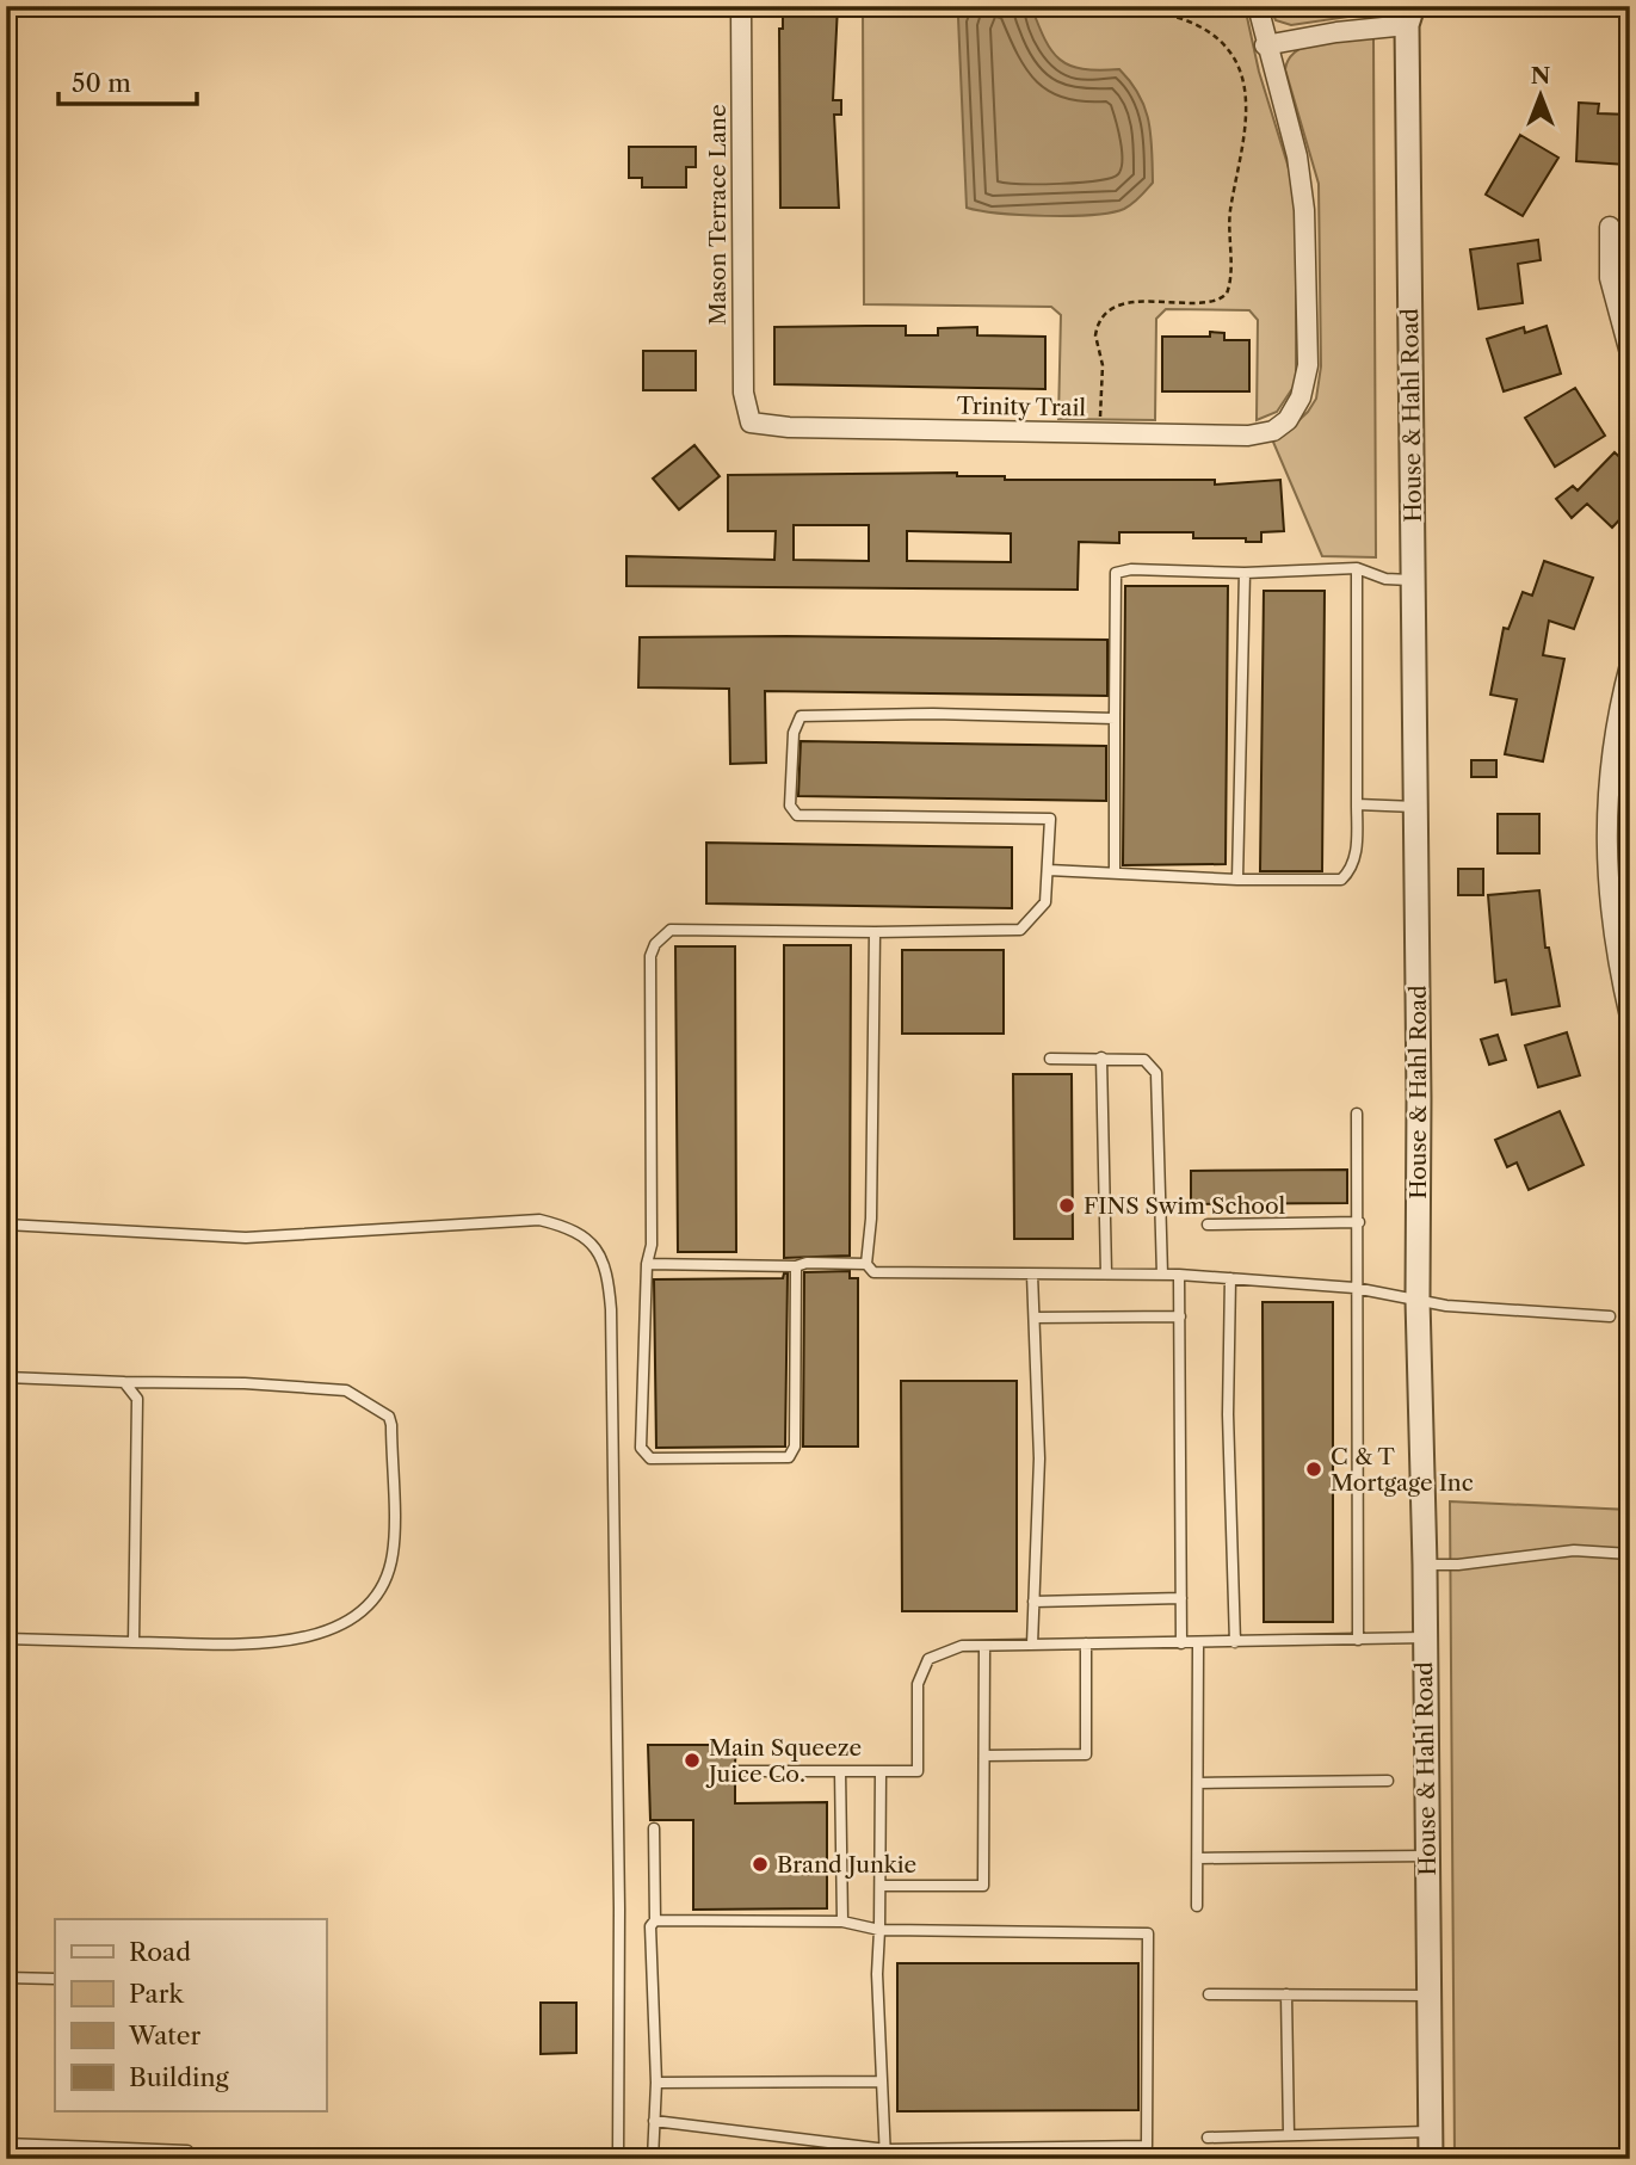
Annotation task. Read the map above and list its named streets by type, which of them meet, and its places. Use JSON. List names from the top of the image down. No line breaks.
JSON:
{"streets":{"street":["Mason Terrace Lane","Trinity Trail","House & Hahl Road"]},"crossings":[["Mason Terrace Lane","Trinity Trail"],["Trinity Trail","House & Hahl Road"]],"places":["FINS Swim School","C & T Mortgage Inc","Main Squeeze Juice Co.","Brand Junkie"],"legend":["Road","Park","Water","Building"],"scale_bar":"50 m","north":"top"}
